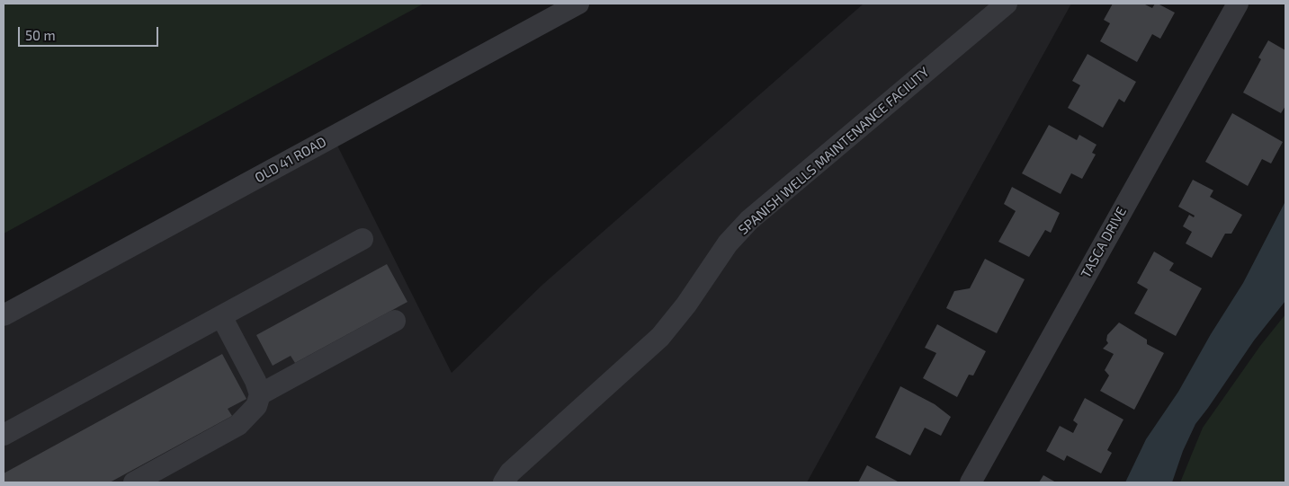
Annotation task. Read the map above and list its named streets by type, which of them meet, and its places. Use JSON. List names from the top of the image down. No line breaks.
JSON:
{"streets":{"street":["SPANISH WELLS MAINTENANCE FACILITY","OLD 41 ROAD","TASCA DRIVE"]},"scale_bar":"50 m"}
